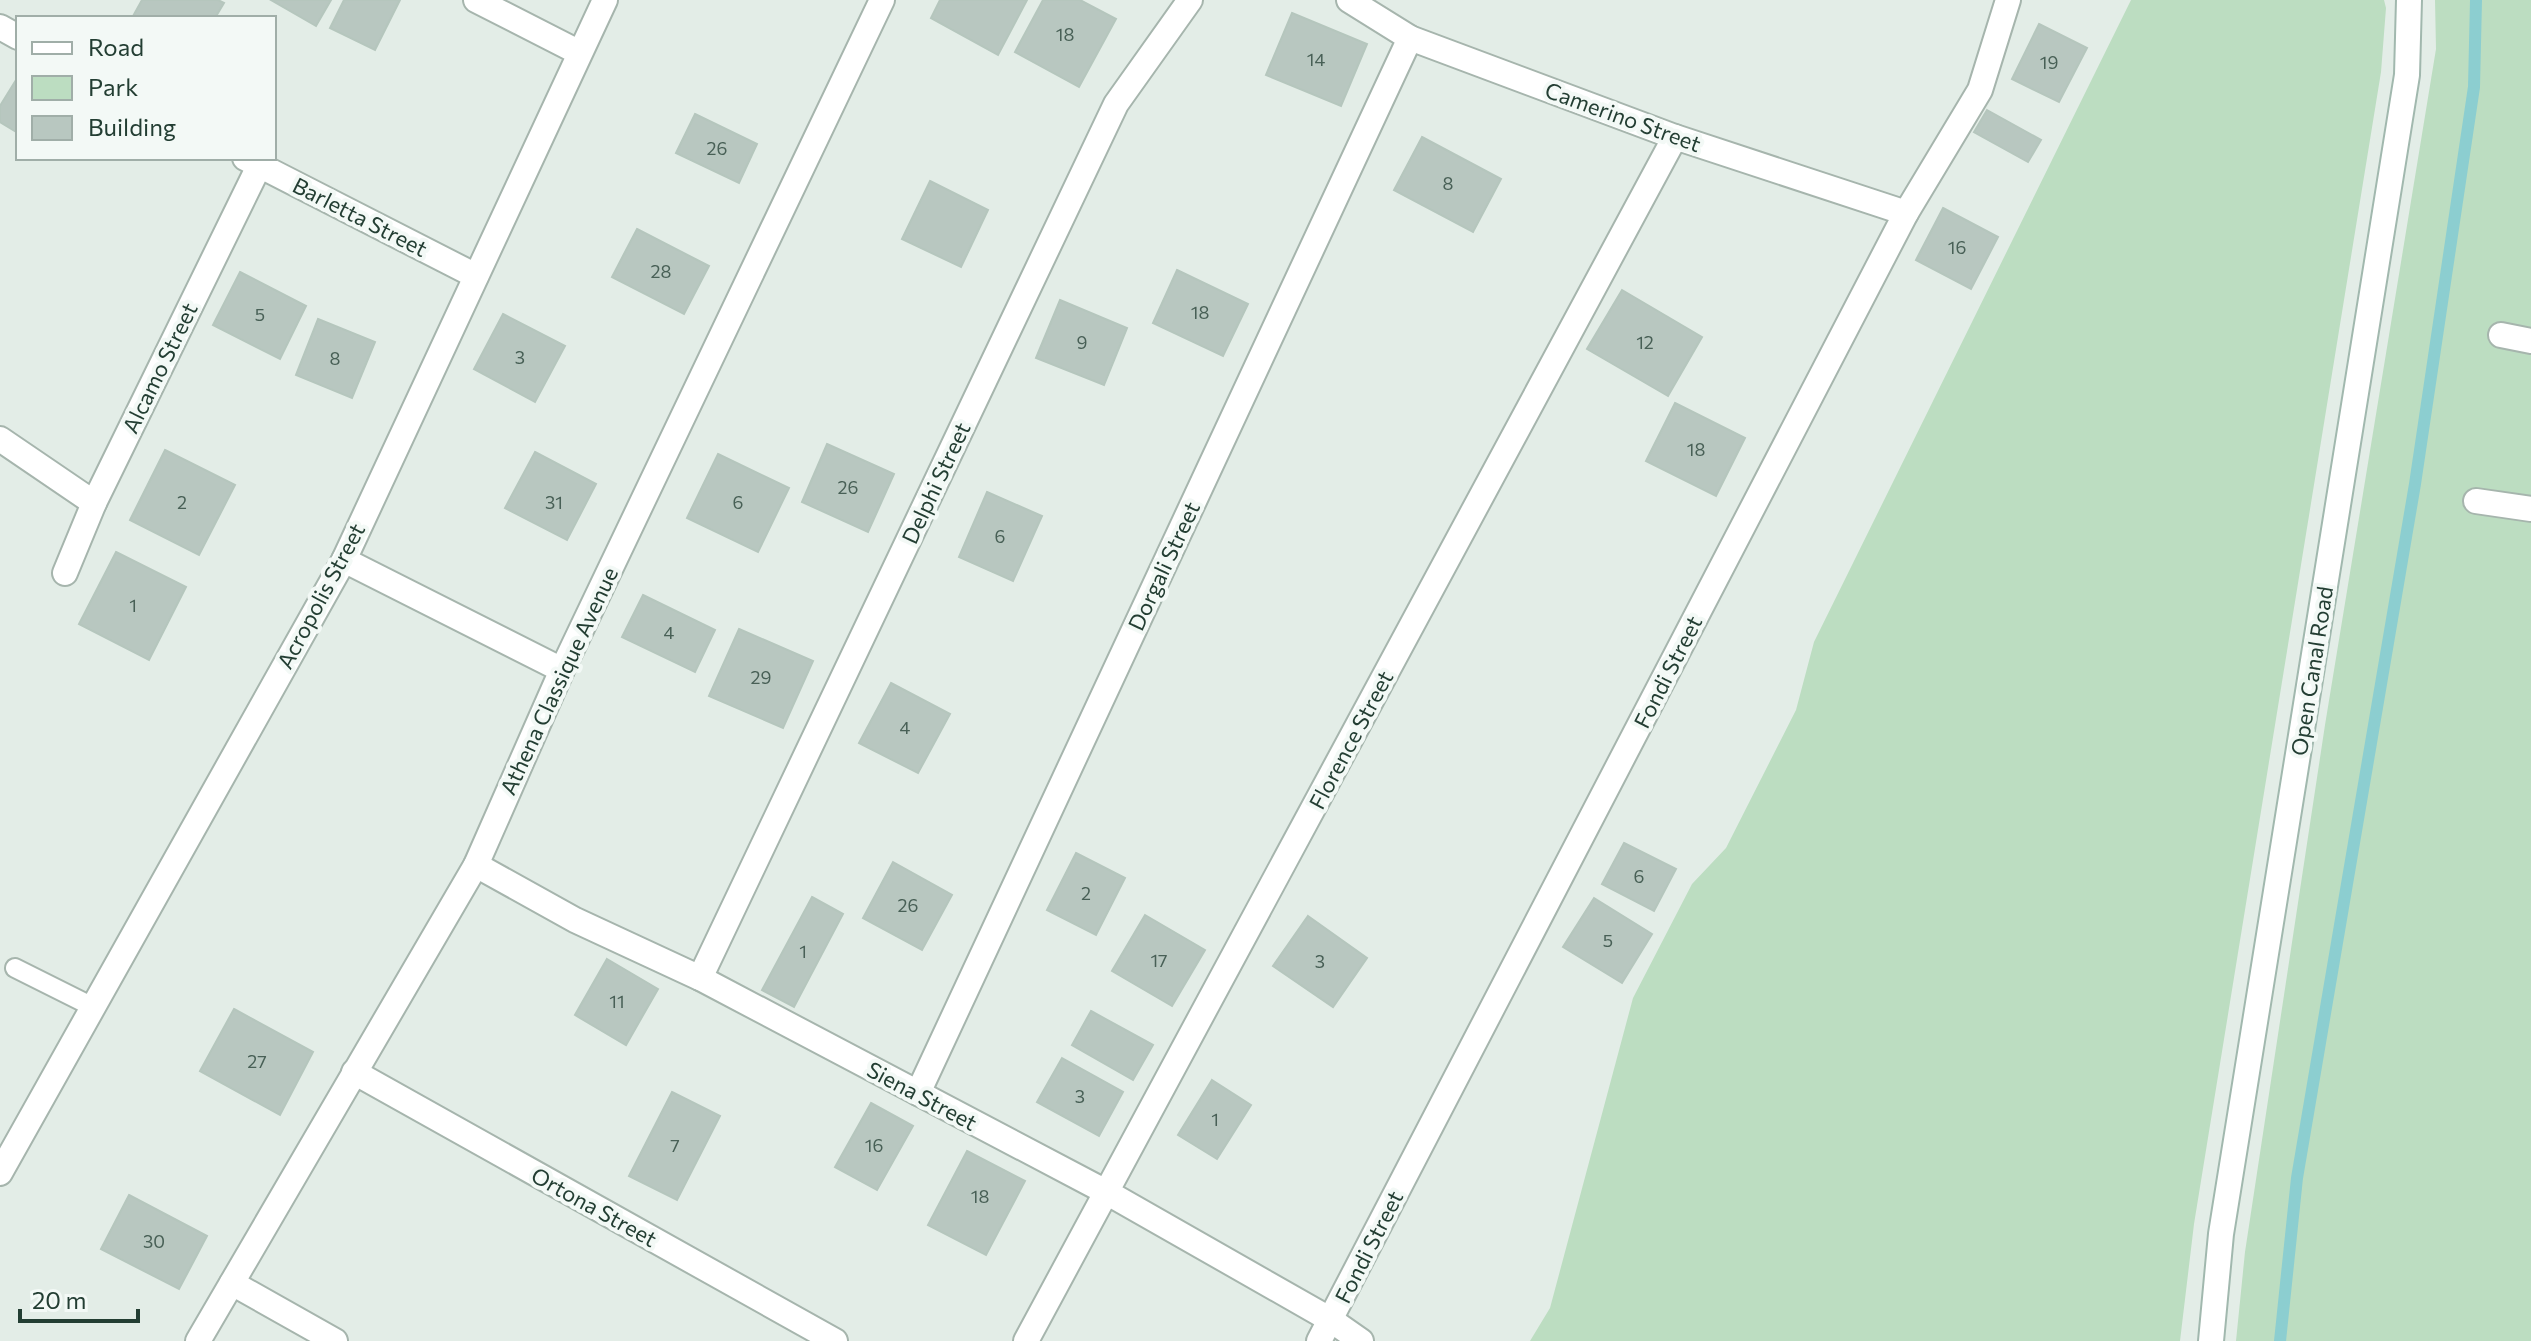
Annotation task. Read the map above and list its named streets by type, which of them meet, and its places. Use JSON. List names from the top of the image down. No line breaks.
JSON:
{"streets":{"street":["Camerino Street","Barletta Street","Alcamo Street","Delphi Street","Dorgali Street","Acropolis Street","Open Canal Road","Fondi Street","Athena Classique Avenue","Florence Street","Siena Street","Ortona Street"]},"crossings":[["Camerino Street","Dorgali Street"],["Camerino Street","Fondi Street"],["Camerino Street","Florence Street"],["Barletta Street","Alcamo Street"],["Barletta Street","Acropolis Street"],["Delphi Street","Siena Street"],["Dorgali Street","Siena Street"],["Fondi Street","Siena Street"],["Athena Classique Avenue","Siena Street"],["Athena Classique Avenue","Ortona Street"],["Florence Street","Siena Street"]],"house_numbers":["18","14","19","26","8","16","28","18","5","9","12","3","8","18","26","2","31","6","6","1","4","29","4","6","2","26","5","1","17","3","11","27","3","1","7","16","18","30"],"legend":["Road","Park","Building"],"scale_bar":"20 m"}
